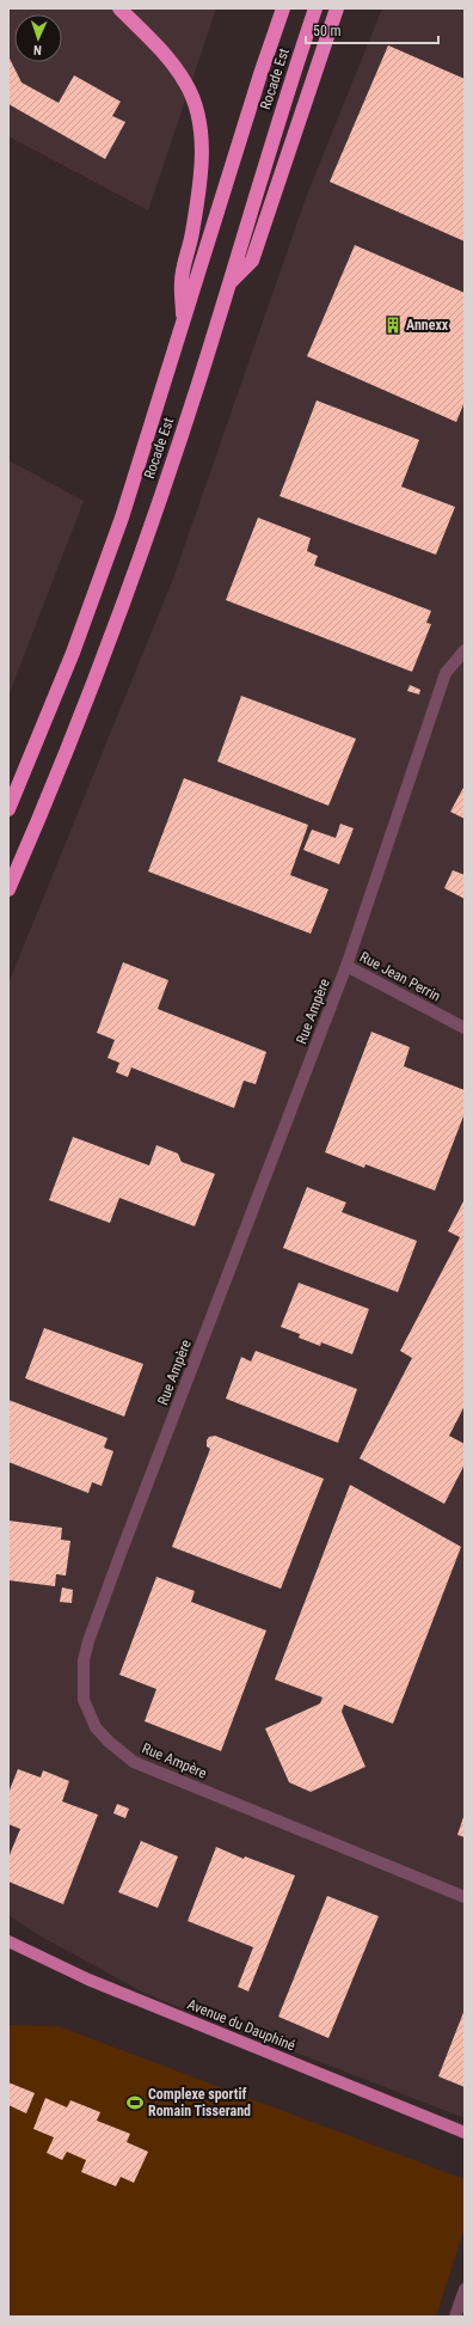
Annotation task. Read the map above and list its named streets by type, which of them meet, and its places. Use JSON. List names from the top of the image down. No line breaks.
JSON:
{"streets":{"highway":["Rocade Est"],"main road":["Avenue du Dauphiné"],"street":["Rue Jean Perrin","Rue Ampère"]},"crossings":[["Rue Jean Perrin","Rue Ampère"]],"places":{"building":["Annexx"],"sports":["Complexe sportif Romain Tisserand"]},"scale_bar":"50 m","north":"bottom"}
